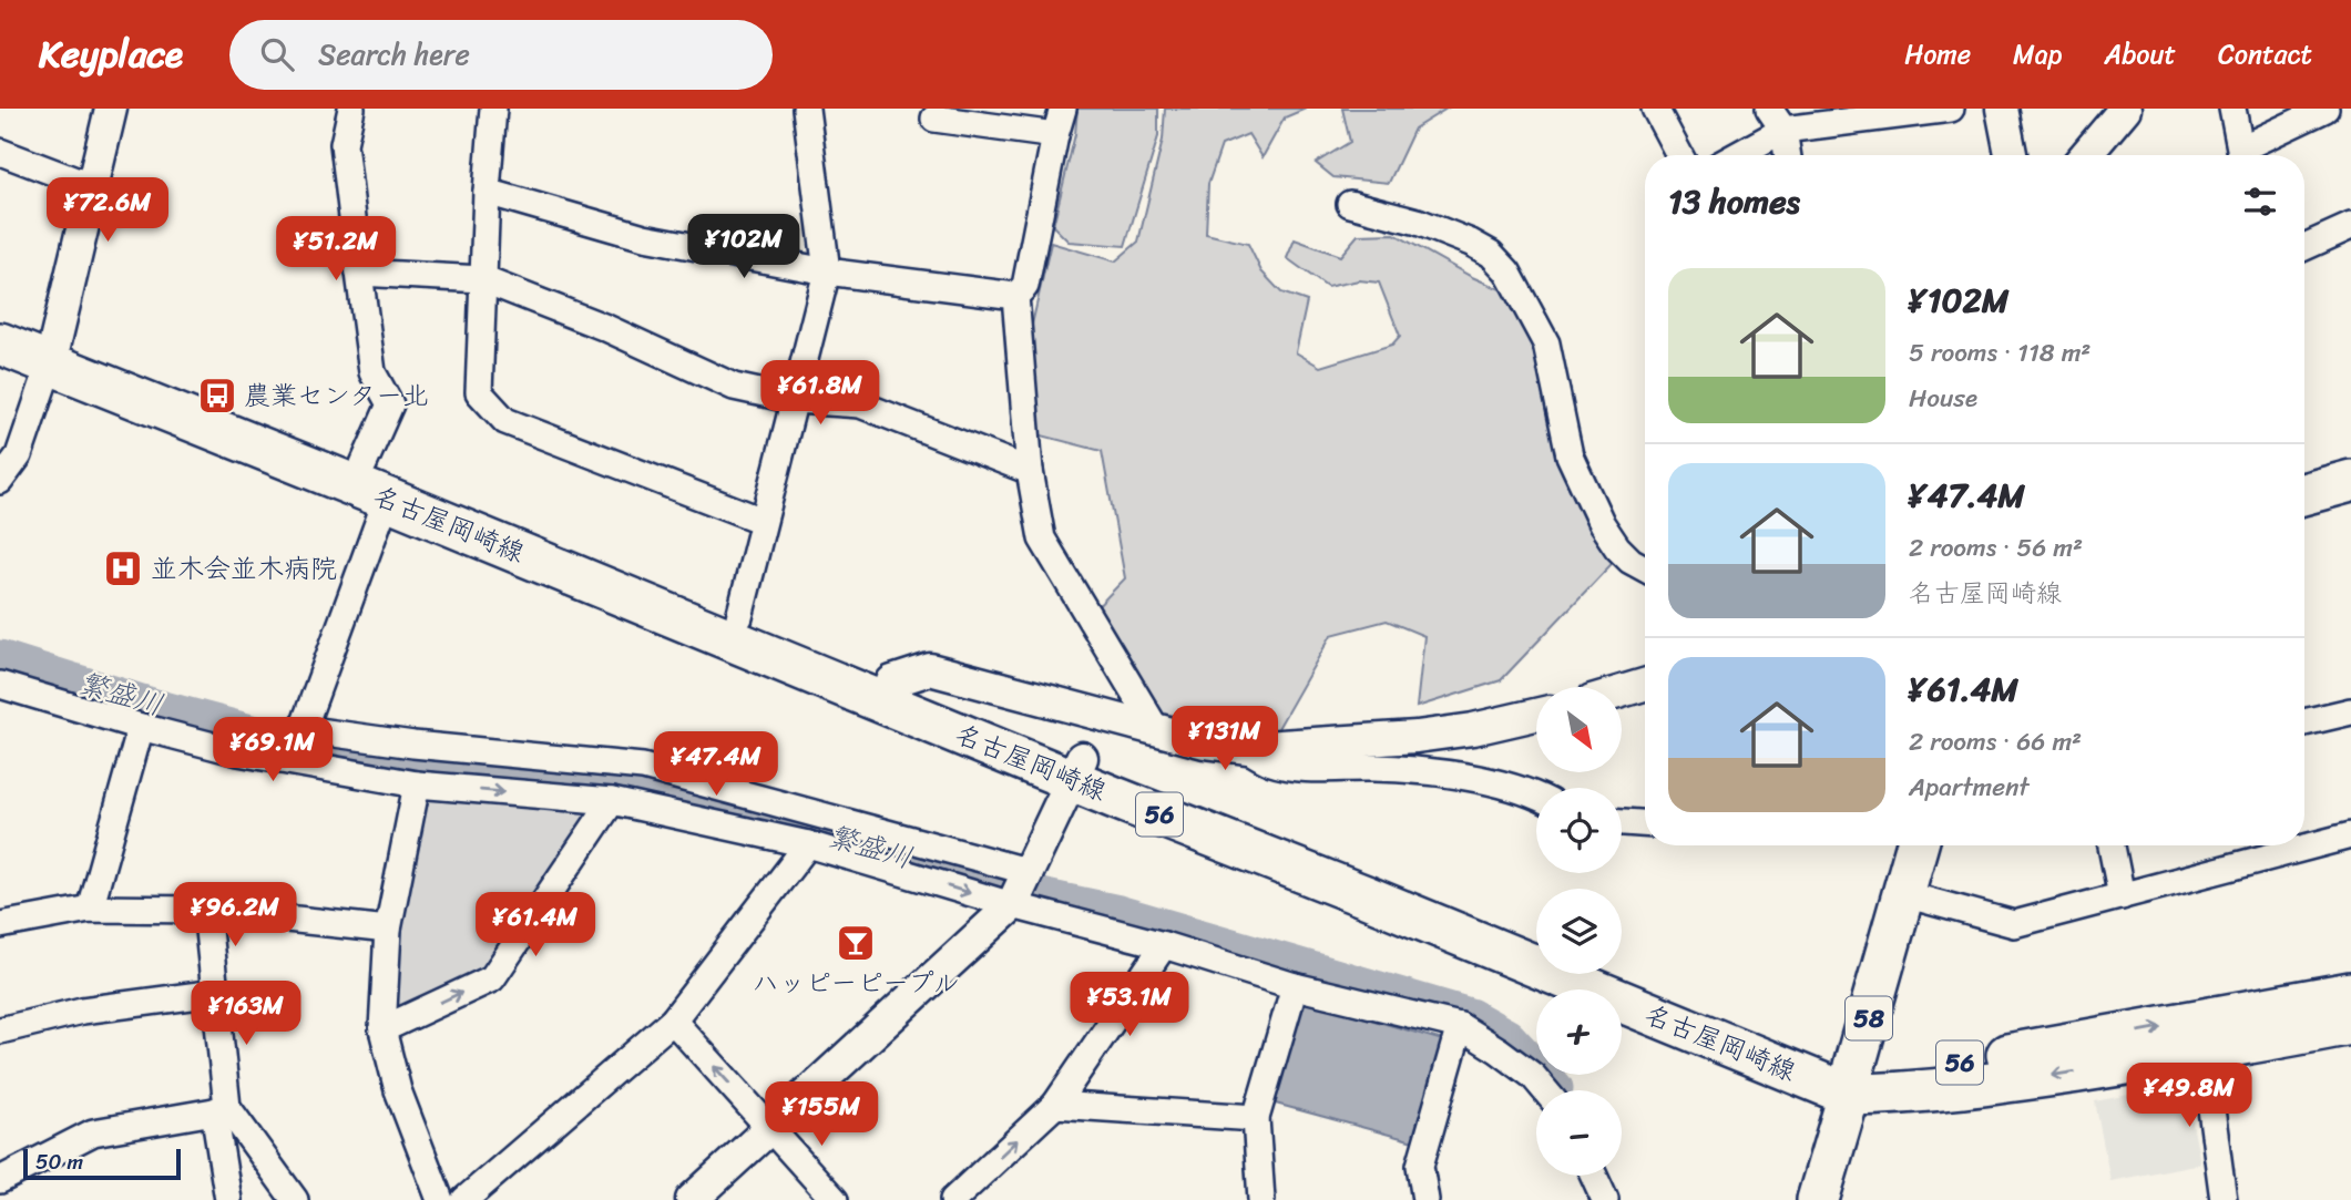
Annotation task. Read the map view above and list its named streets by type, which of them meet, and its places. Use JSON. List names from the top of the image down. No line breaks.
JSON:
{"streets":{"main road":["名古屋岡崎線","56","58"]},"crossings":[["名古屋岡崎線","58"]],"water":["繁盛川"],"places":{"bus stop":["農業センター北"],"hospital":["並木会並木病院"],"bar":["ハッピーピープル"]},"scale_bar":"50 m","north":"bottom right","page":{"header":"Keyplace","search":"Search here","nav":["Home","Map","About","Contact"],"heading":"13 homes","price":["¥72.6M","¥102M","¥51.2M","¥61.8M","¥131M","¥69.1M","¥47.4M","¥96.2M","¥61.4M","¥53.1M","¥163M","¥49.8M","¥155M"],"list":[{"name":"¥102M","note":"5 rooms · 118 m² · House"},{"name":"¥47.4M","note":"2 rooms · 56 m² · 名古屋岡崎線"},{"name":"¥61.4M","note":"2 rooms · 66 m² · Apartment"}],"map_buttons":["+","−"],"scale":"50 m"}}
